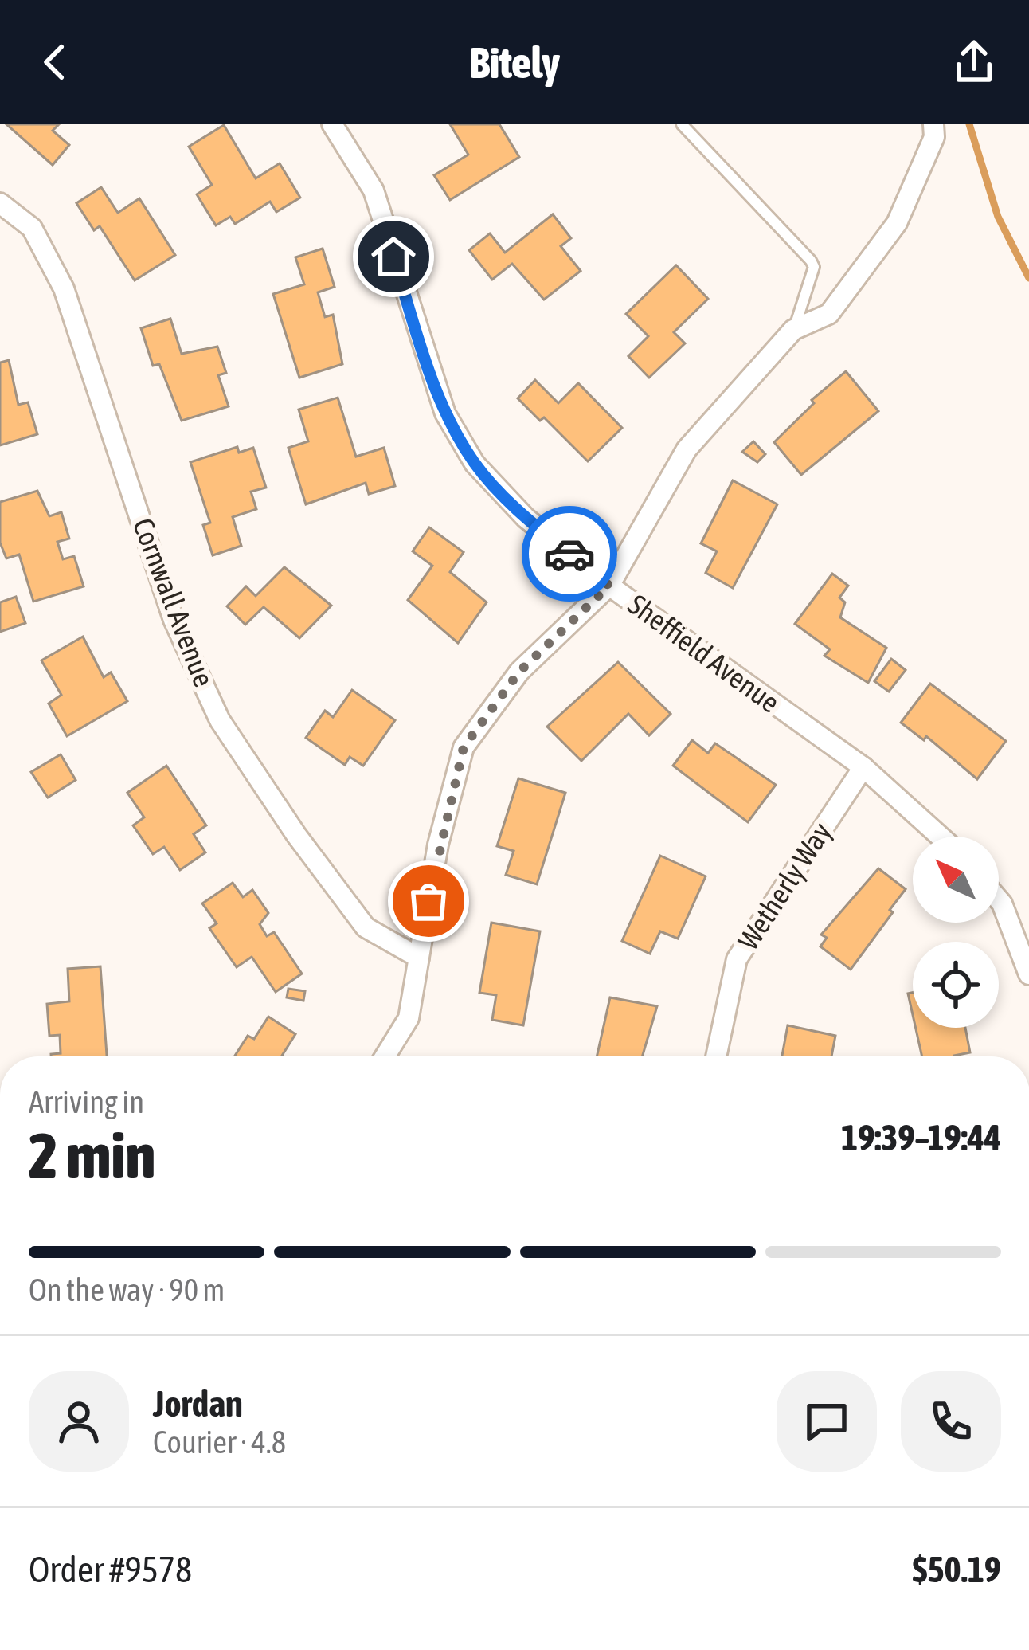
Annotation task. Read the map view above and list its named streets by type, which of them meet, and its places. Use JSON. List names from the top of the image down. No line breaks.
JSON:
{"streets":{"street":["Cornwall Avenue","Sheffield Avenue","Wetherly Way"]},"crossings":[["Sheffield Avenue","Wetherly Way"]],"north":"top left","page":{"header":"Bitely","heading":["2 min","Arriving in","19:39–19:44"],"panel":["Jordan","Courier · 4.8","Order #9578","$50.19"],"bar":"On the way · 90 m"}}
